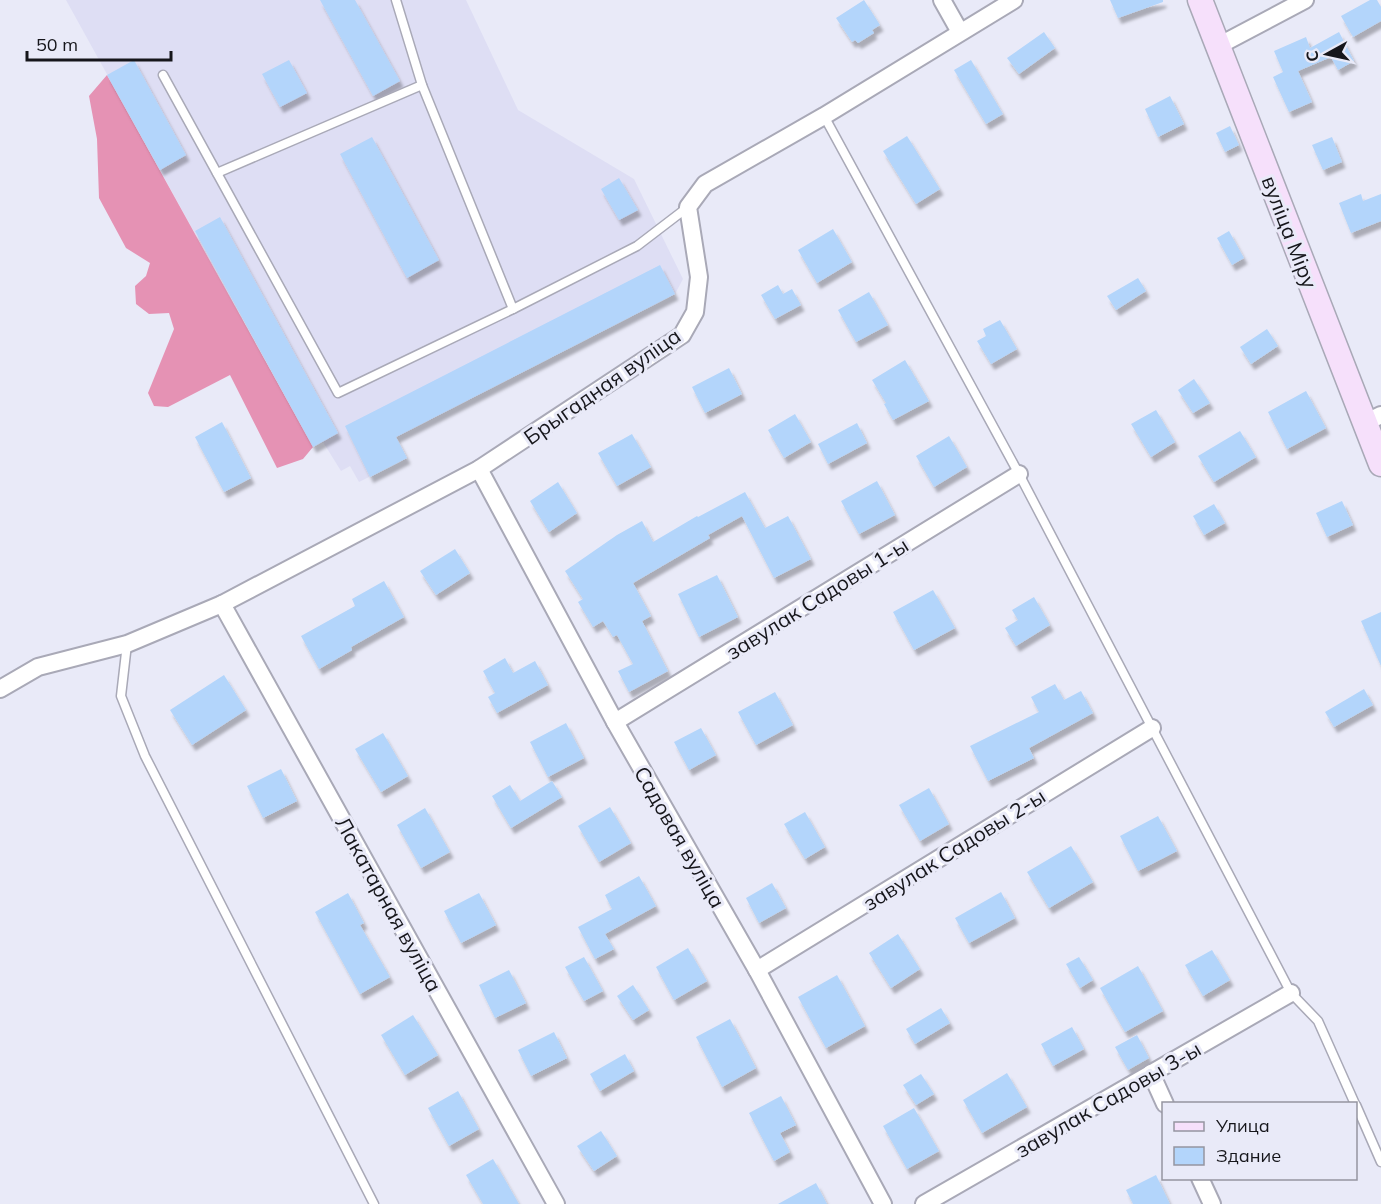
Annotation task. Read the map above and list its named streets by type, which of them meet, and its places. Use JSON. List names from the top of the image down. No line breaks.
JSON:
{"streets":{"street":["вуліца Міру","Брыгадная вуліца","завулак Садовы 1-ы","Садовая вуліца","завулак Садовы 2-ы","Лакатарная вуліца","завулак Садовы 3-ы"]},"crossings":[["Брыгадная вуліца","Садовая вуліца"],["Брыгадная вуліца","Лакатарная вуліца"],["завулак Садовы 1-ы","Садовая вуліца"],["Садовая вуліца","завулак Садовы 2-ы"]],"legend":["Улица","Здание"],"scale_bar":"50 m","north":"left"}
